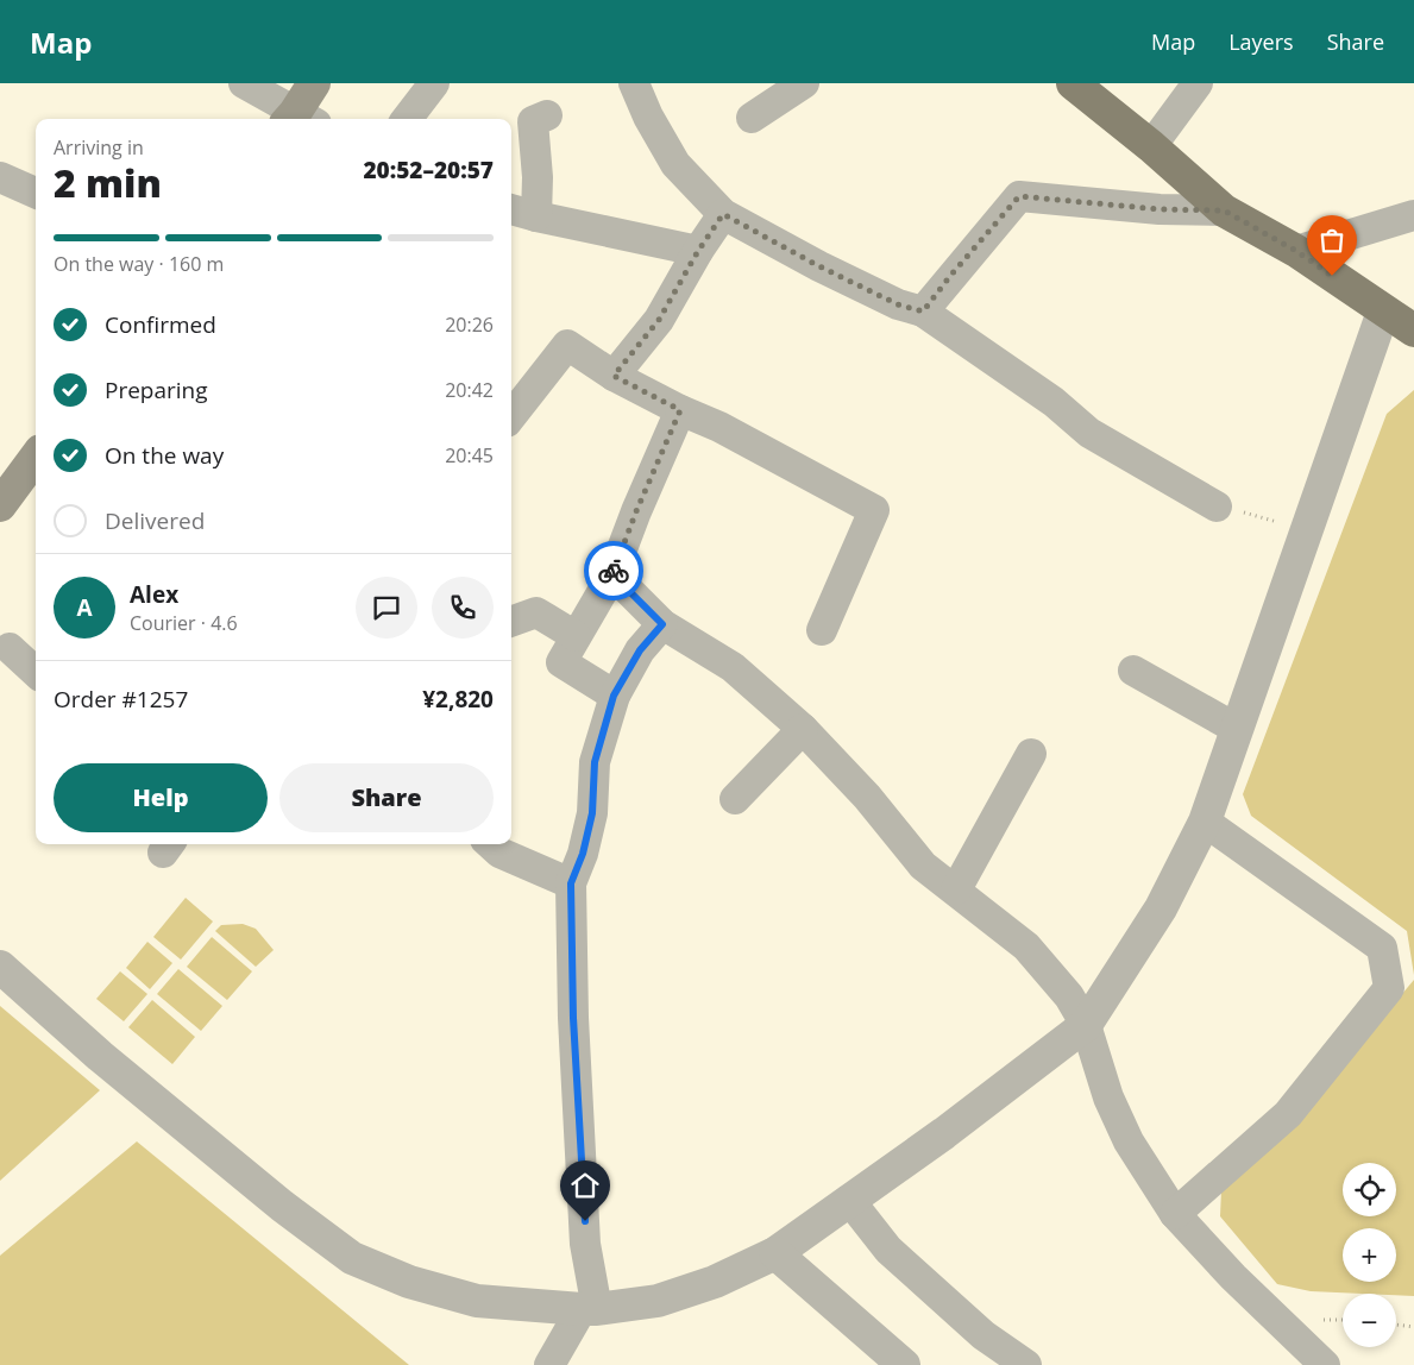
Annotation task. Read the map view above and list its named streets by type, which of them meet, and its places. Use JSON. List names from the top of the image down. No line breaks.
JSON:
{"page":{"header":"Map","nav":["Map","Layers","Share"],"heading":["2 min","Arriving in","20:52–20:57"],"panel":["Alex","Courier · 4.6","Order #1257","¥2,820"],"bar":"On the way · 160 m","list":[["Confirmed","20:26"],["Preparing","20:42"],["On the way","20:45"],"Delivered"],"round":"A","buttons":["Help","Share"],"map_buttons":["+","−"]}}
